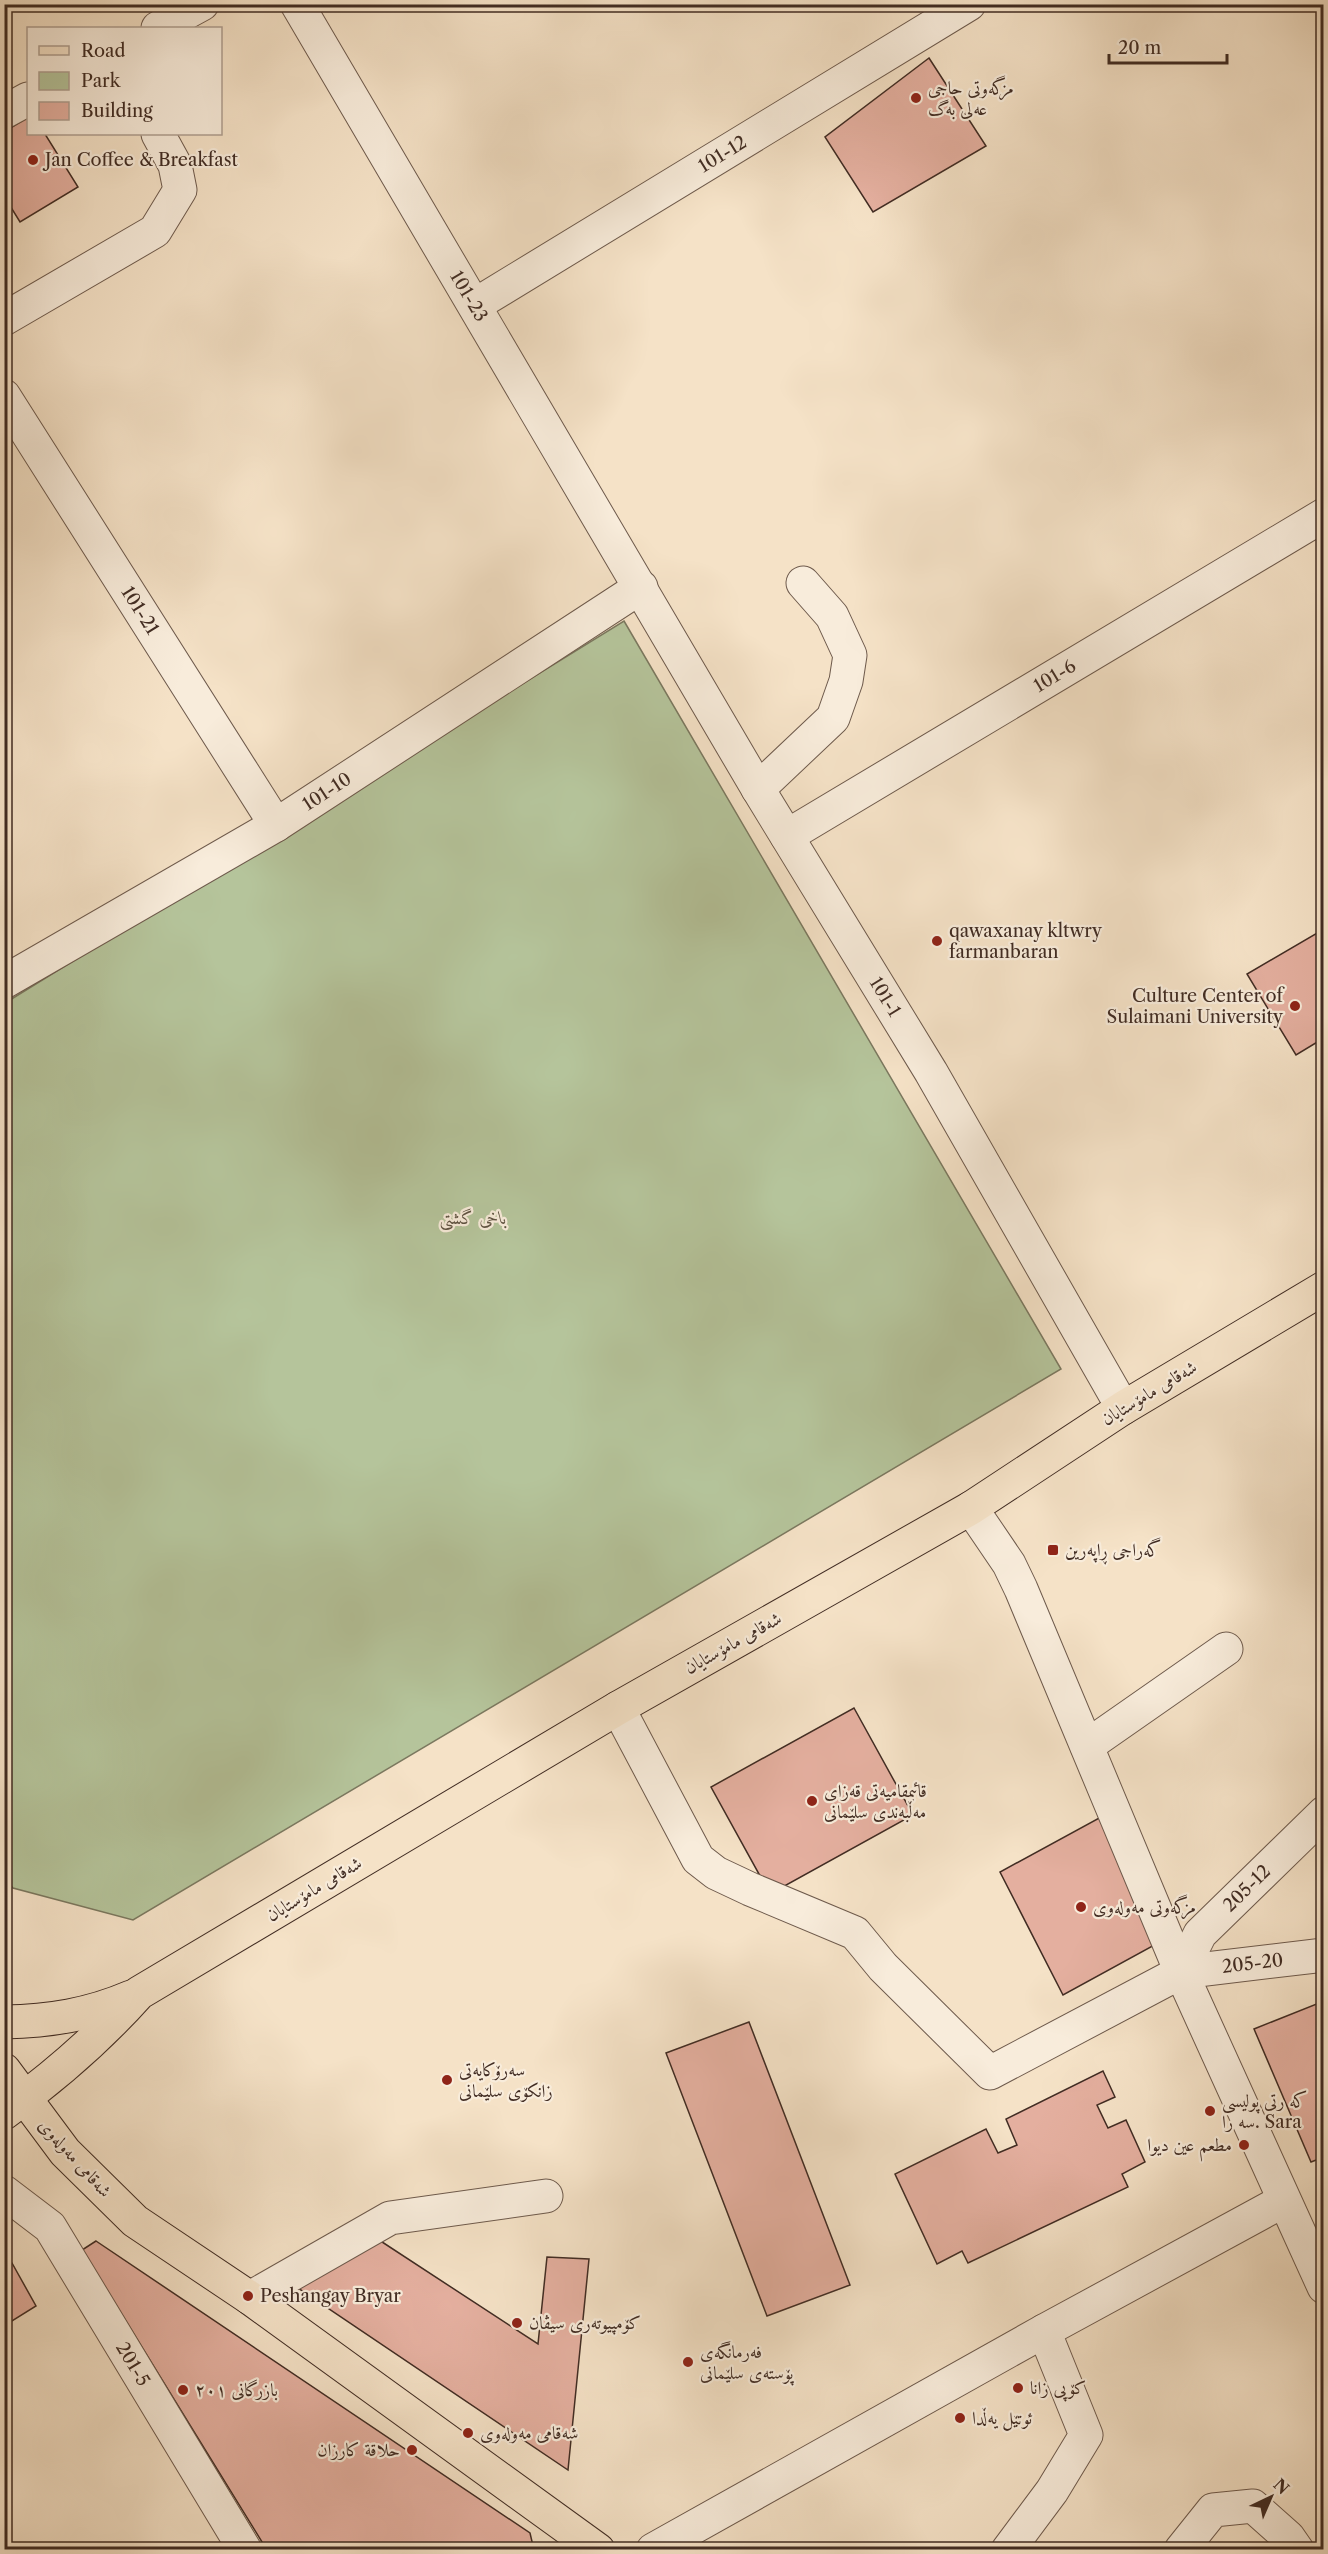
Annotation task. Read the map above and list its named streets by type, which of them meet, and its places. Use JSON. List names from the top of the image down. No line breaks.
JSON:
{"streets":{"main road":["شەقامی مامۆستایان","شەقامی مەولەوی"],"street":["101-12","101-23","101-21","101-6","101-10","101-1","205-12","205-20","201-5"]},"crossings":[["101-12","101-23"],["101-23","101-10"],["101-23","101-1"],["101-21","101-10"],["101-6","101-1"],["101-10","101-1"],["101-1","شەقامی مامۆستایان"],["شەقامی مامۆستایان","شەقامی مەولەوی"],["205-12","205-20"]],"parks":["باخی گشتی"],"places":{"other":["مزگەوتی حاجی عەلی بەگ","Jan Coffee & Breakfast","qawaxanay kltwry farmanbaran","Culture Center of Sulaimani University","قائیمقامیەتی قەزای مەڵبەندی سلێمانی","مزگەوتی مەولەوی","سەرۆکایەتی زانکۆی سلێمانی","که رتی پولیسی سه را. Sara","مطعم عين ديوا","Peshangay Bryar","کۆمپیوتەری سیڤان","فەرمانگەی پۆستەی سلێمانی","كۆپى زانا","بازرگانی ٢٠١","ئوتێل یەڵدا","شەقامی مەولەوی","حلاقة كارزان"],"transit":["گەراجی ڕاپەرین"]},"legend":["Road","Park","Building"],"scale_bar":"20 m","north":"top right"}
